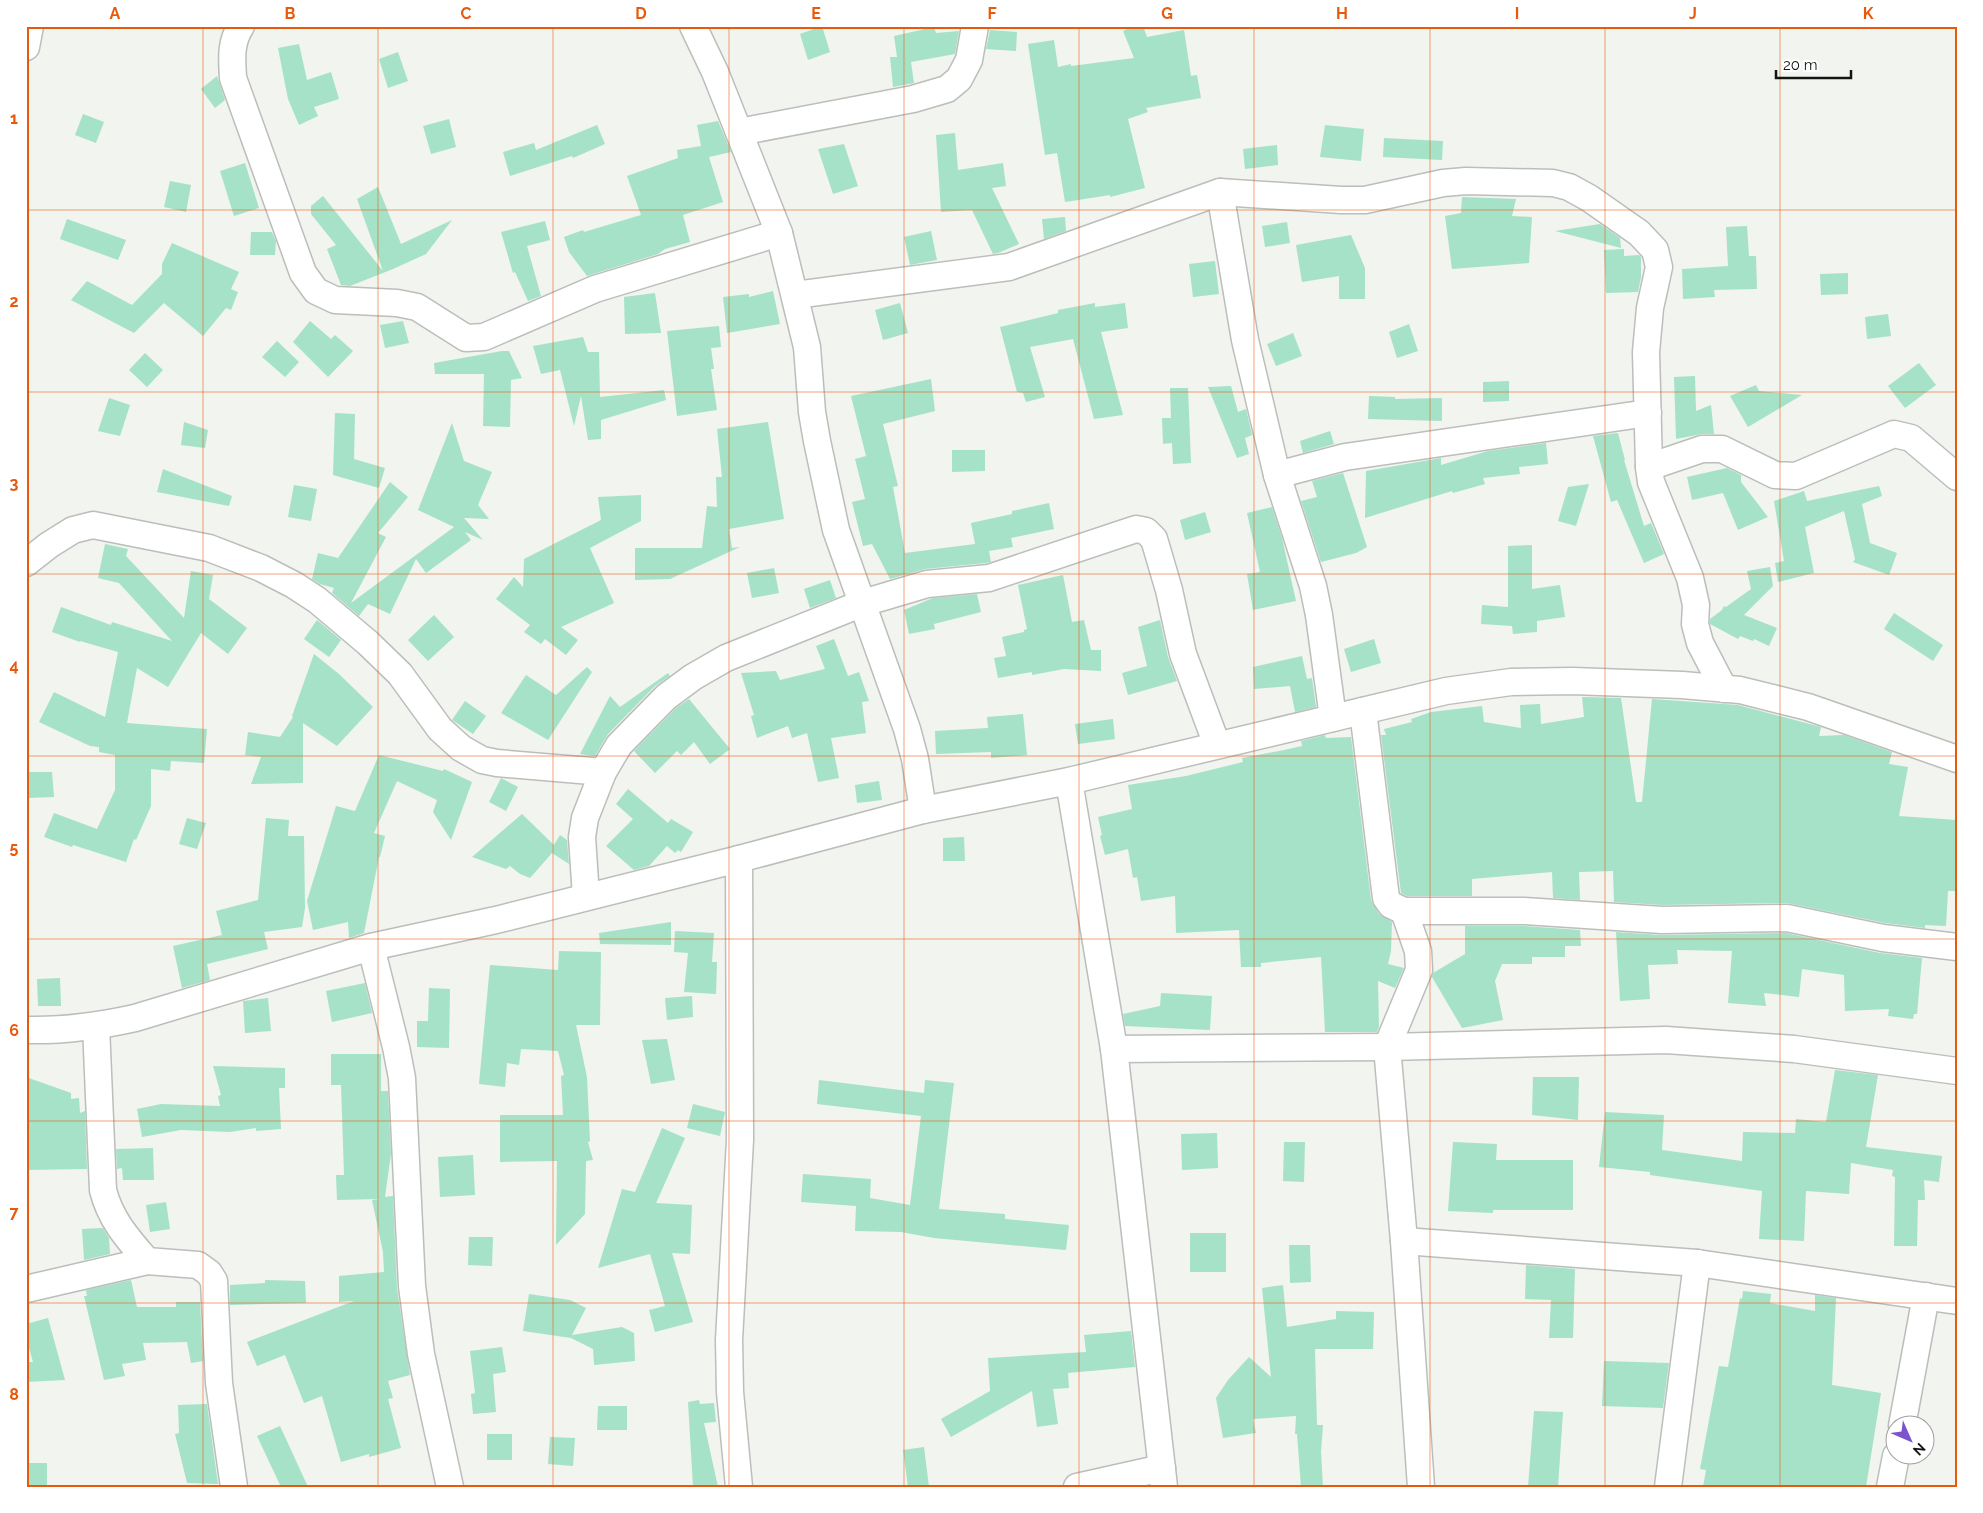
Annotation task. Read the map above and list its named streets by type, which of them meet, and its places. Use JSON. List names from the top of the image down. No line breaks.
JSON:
{"scale_bar":"20 m","north":"bottom right","grid":{"columns":["A","B","C","D","E","F","G","H","I","J","K"],"rows":["1","2","3","4","5","6","7","8"]}}
